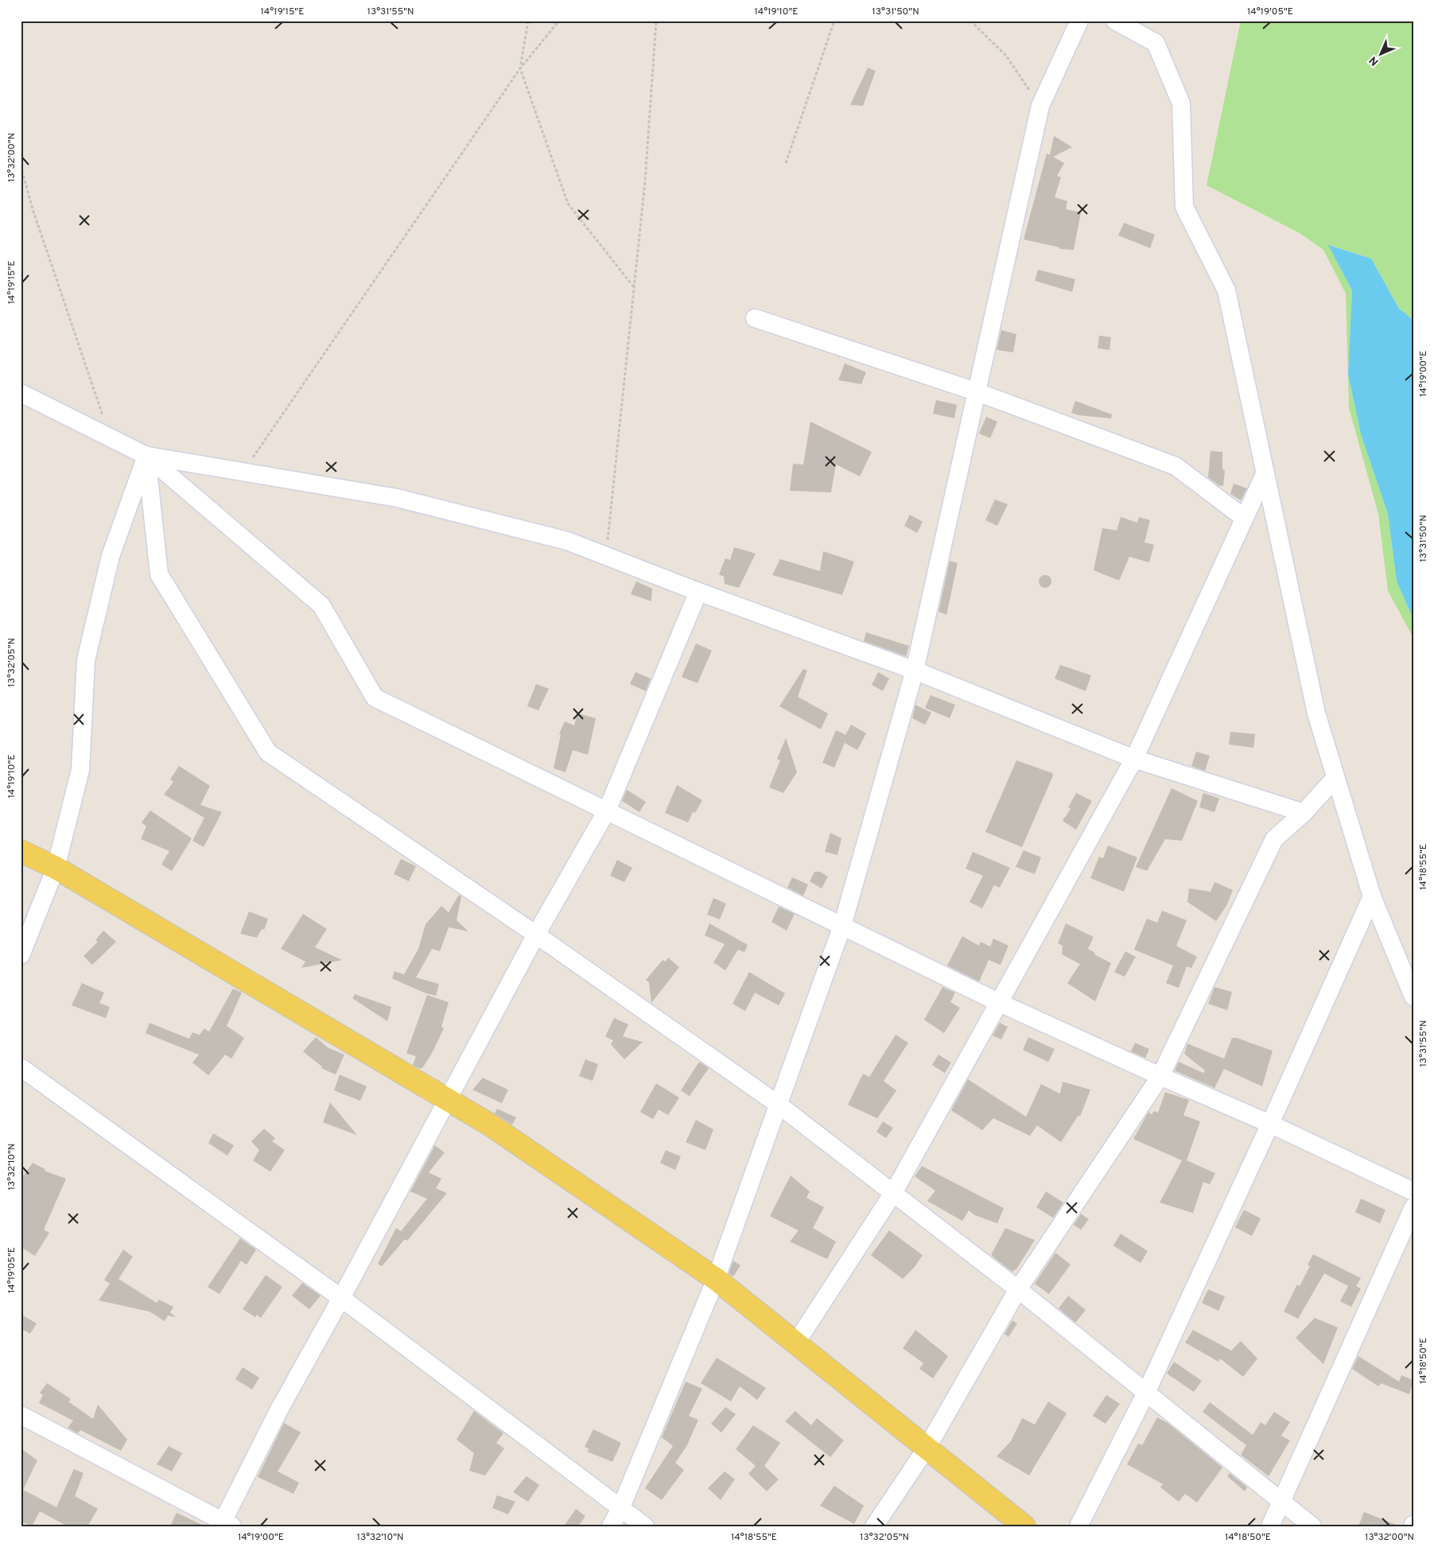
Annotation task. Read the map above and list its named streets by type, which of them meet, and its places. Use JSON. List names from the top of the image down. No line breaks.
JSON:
{"north":"bottom left","coordinates":["14°19'15\"E","13°31'55\"N","14°19'10\"E","13°31'50\"N","14°19'05\"E","13°32'00\"N","14°19'00\"E","13°32'05\"N","14°18'55\"E","13°32'10\"N","14°18'50\"E"]}
